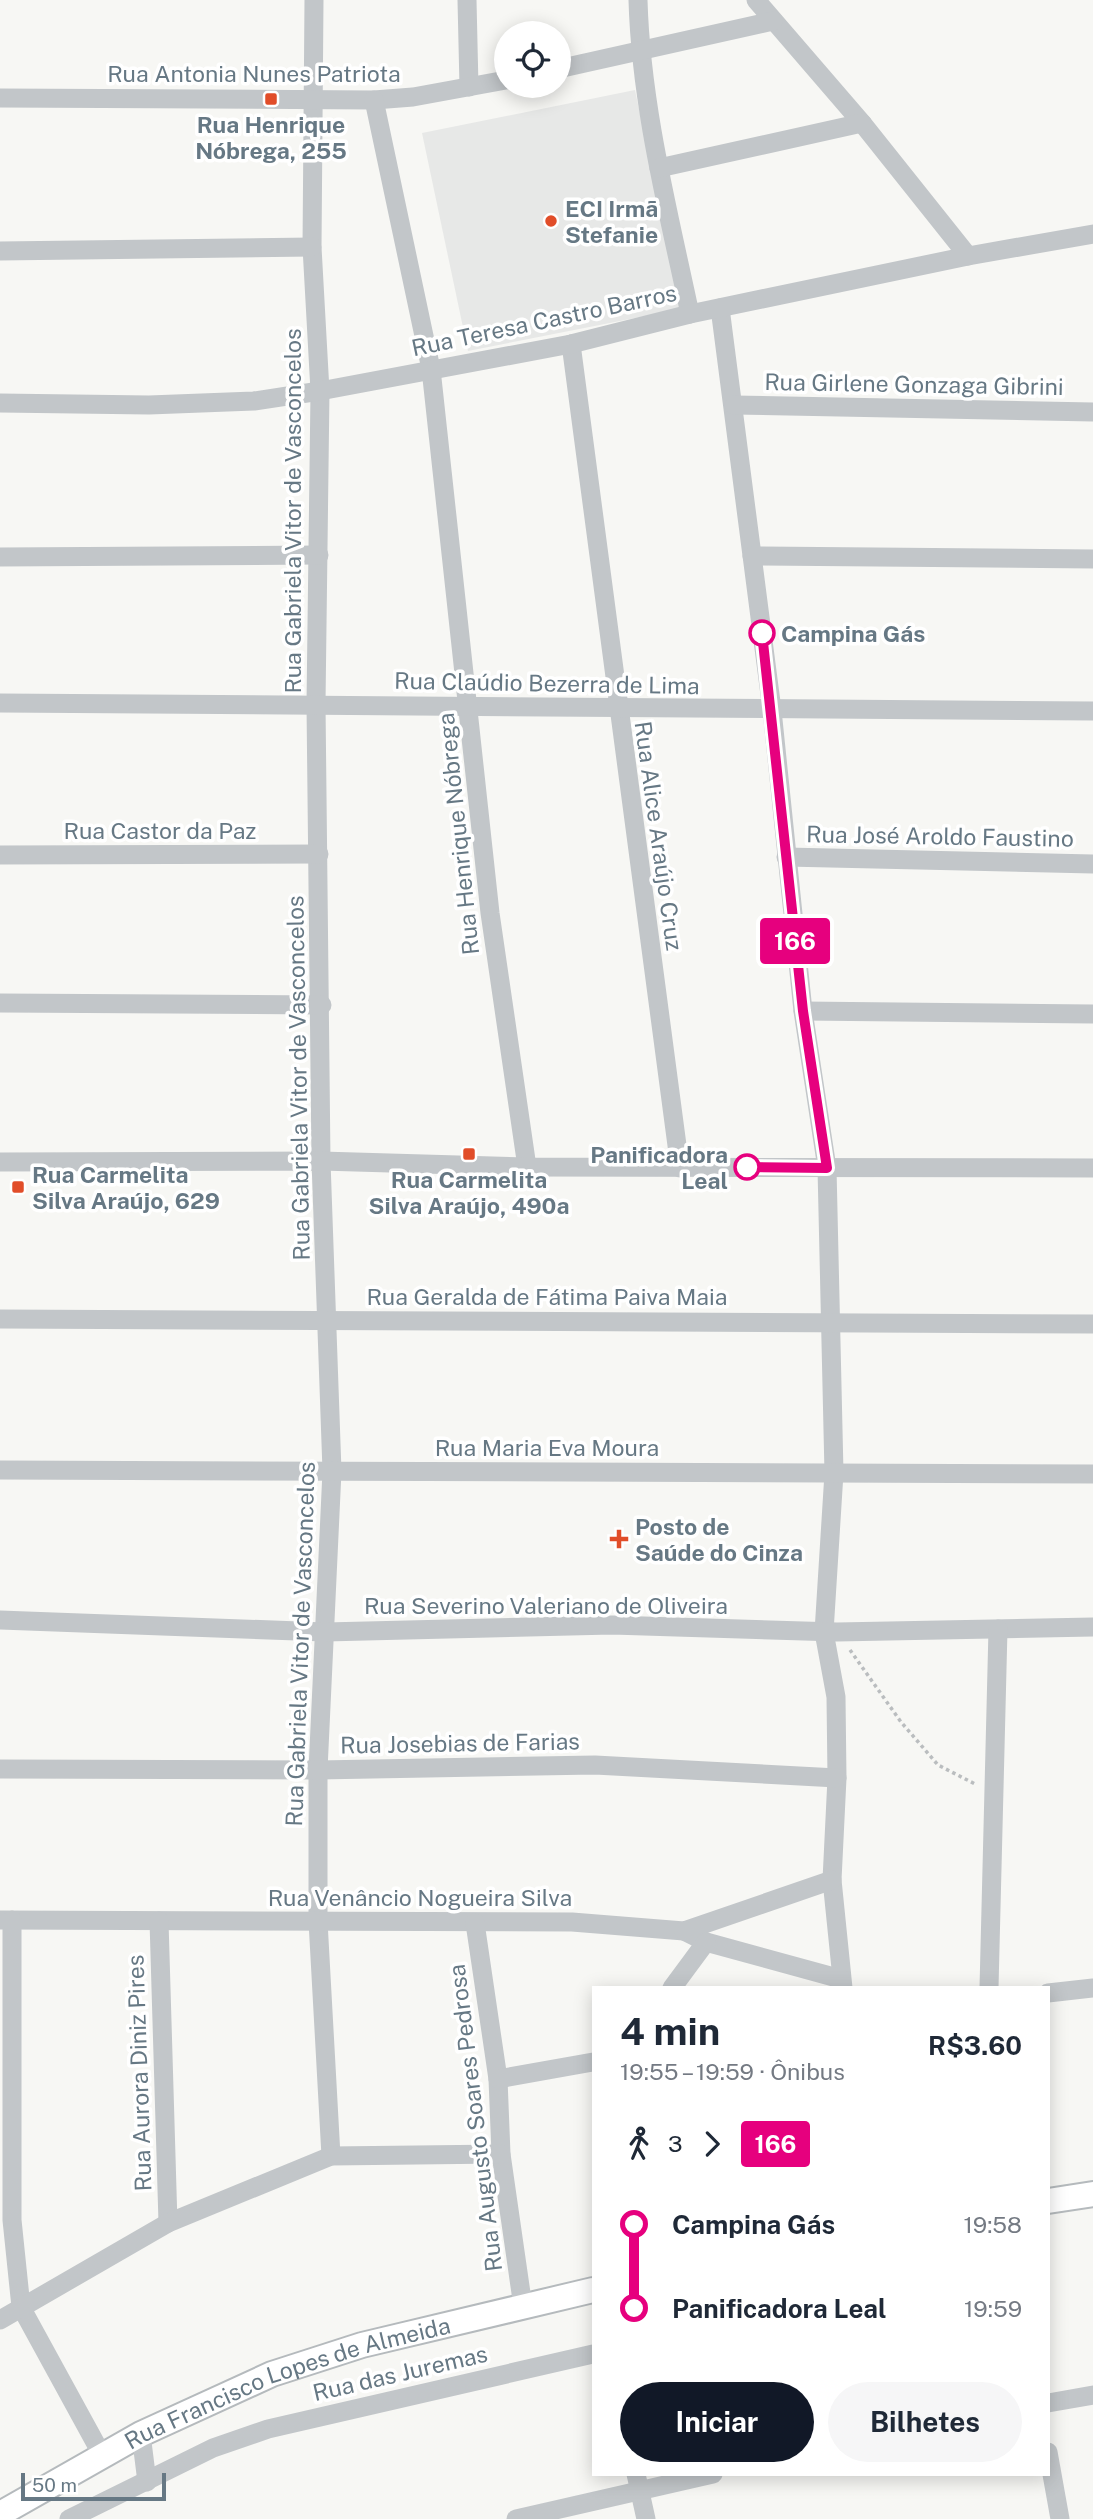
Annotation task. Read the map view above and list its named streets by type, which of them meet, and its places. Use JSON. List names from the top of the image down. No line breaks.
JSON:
{"streets":{"main road":["Rua Francisco Lopes de Almeida"],"street":["Rua Antonia Nunes Patriota","Rua Teresa Castro Barros","Rua Girlene Gonzaga Gibrini","Rua Gabriela Vitor de Vasconcelos","Rua Claúdio Bezerra de Lima","Rua Castor da Paz","Rua Henrique Nóbrega","Rua Alice Araújo Cruz","Rua José Aroldo Faustino","Rua Geralda de Fátima Paiva Maia","Rua Maria Eva Moura","Rua Severino Valeriano de Oliveira","Rua Josebias de Farias","Rua Venâncio Nogueira Silva","Rua Aurora Diniz Pires","Rua Augusto Soares Pedrosa","Rua das Juremas"]},"crossings":[["Rua Antonia Nunes Patriota","Rua Gabriela Vitor de Vasconcelos"],["Rua Antonia Nunes Patriota","Rua Henrique Nóbrega"],["Rua Teresa Castro Barros","Rua Gabriela Vitor de Vasconcelos"],["Rua Teresa Castro Barros","Rua Henrique Nóbrega"],["Rua Teresa Castro Barros","Rua Alice Araújo Cruz"],["Rua Gabriela Vitor de Vasconcelos","Rua Claúdio Bezerra de Lima"],["Rua Gabriela Vitor de Vasconcelos","Rua Castor da Paz"],["Rua Gabriela Vitor de Vasconcelos","Rua Geralda de Fátima Paiva Maia"],["Rua Gabriela Vitor de Vasconcelos","Rua Maria Eva Moura"],["Rua Gabriela Vitor de Vasconcelos","Rua Severino Valeriano de Oliveira"],["Rua Gabriela Vitor de Vasconcelos","Rua Josebias de Farias"],["Rua Gabriela Vitor de Vasconcelos","Rua Venâncio Nogueira Silva"],["Rua Claúdio Bezerra de Lima","Rua Henrique Nóbrega"],["Rua Claúdio Bezerra de Lima","Rua Alice Araújo Cruz"],["Rua Venâncio Nogueira Silva","Rua Aurora Diniz Pires"],["Rua Venâncio Nogueira Silva","Rua Augusto Soares Pedrosa"],["Rua Augusto Soares Pedrosa","Rua Francisco Lopes de Almeida"]],"places":{"transit":["Rua Henrique Nóbrega, 255","Rua Carmelita Silva Araújo, 490a","Rua Carmelita Silva Araújo, 629"],"other":["ECI Irmã Stefanie","Campina Gás","Panificadora Leal"],"health":["Posto de Saúde do Cinza"]},"lines":["bus line 166"],"scale_bar":"50 m","page":{"on_map":"166","heading":["4 min","19:55 – 19:59 · Ônibus","R$3.60"],"legs":["3","166"],"list":[{"name":"Campina Gás","value":"19:58"},{"name":"Panificadora Leal","value":"19:59"}],"buttons":["Iniciar","Bilhetes"],"scale":"50 m"}}
